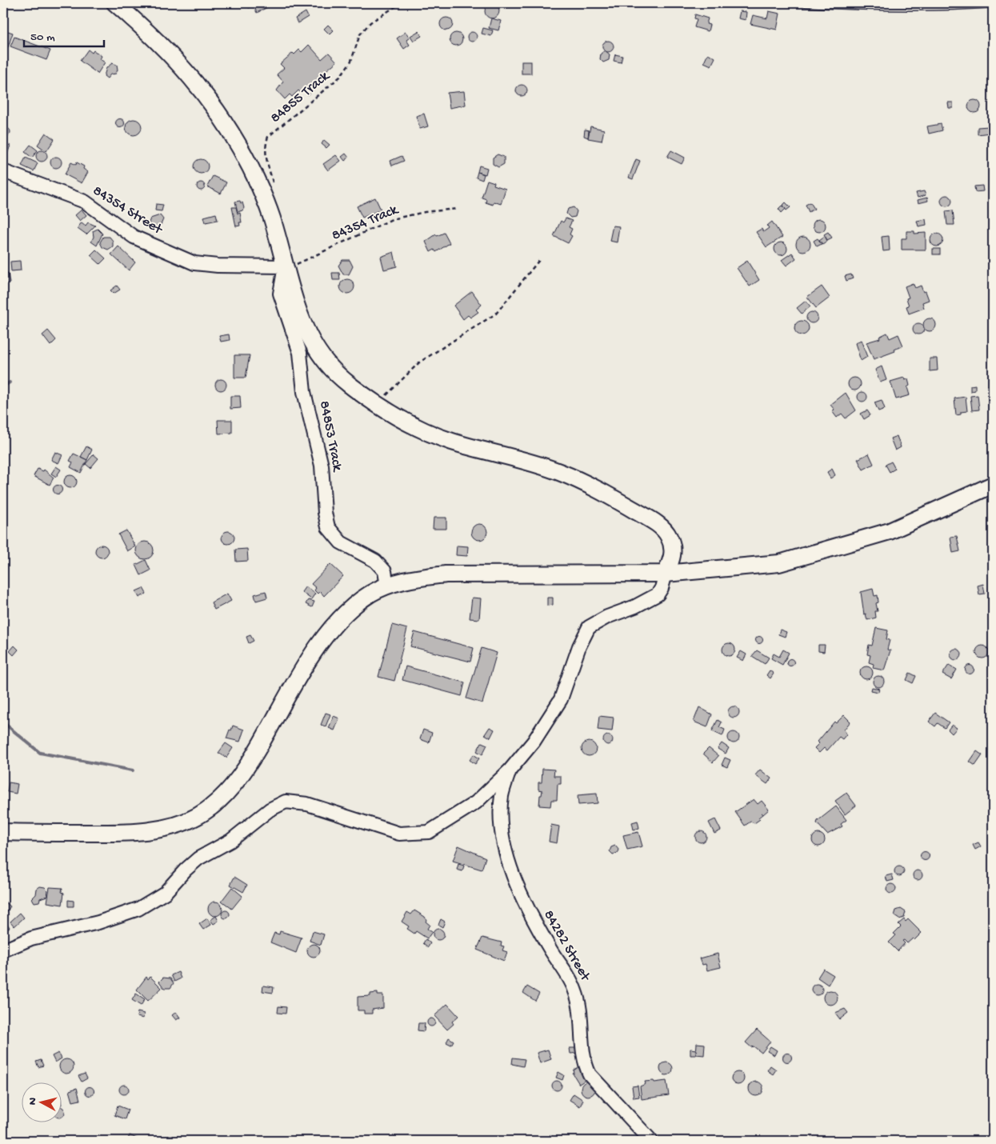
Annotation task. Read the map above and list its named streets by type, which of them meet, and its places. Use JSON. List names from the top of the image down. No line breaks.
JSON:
{"streets":{"street":["84354 Street","84853 Track","84282 Street"],"path":["84855 Track","84354 Track"]},"crossings":[["84354 Street","84354 Track"],["84354 Street","84853 Track"],["84354 Track","84853 Track"]],"scale_bar":"50 m","north":"left"}
